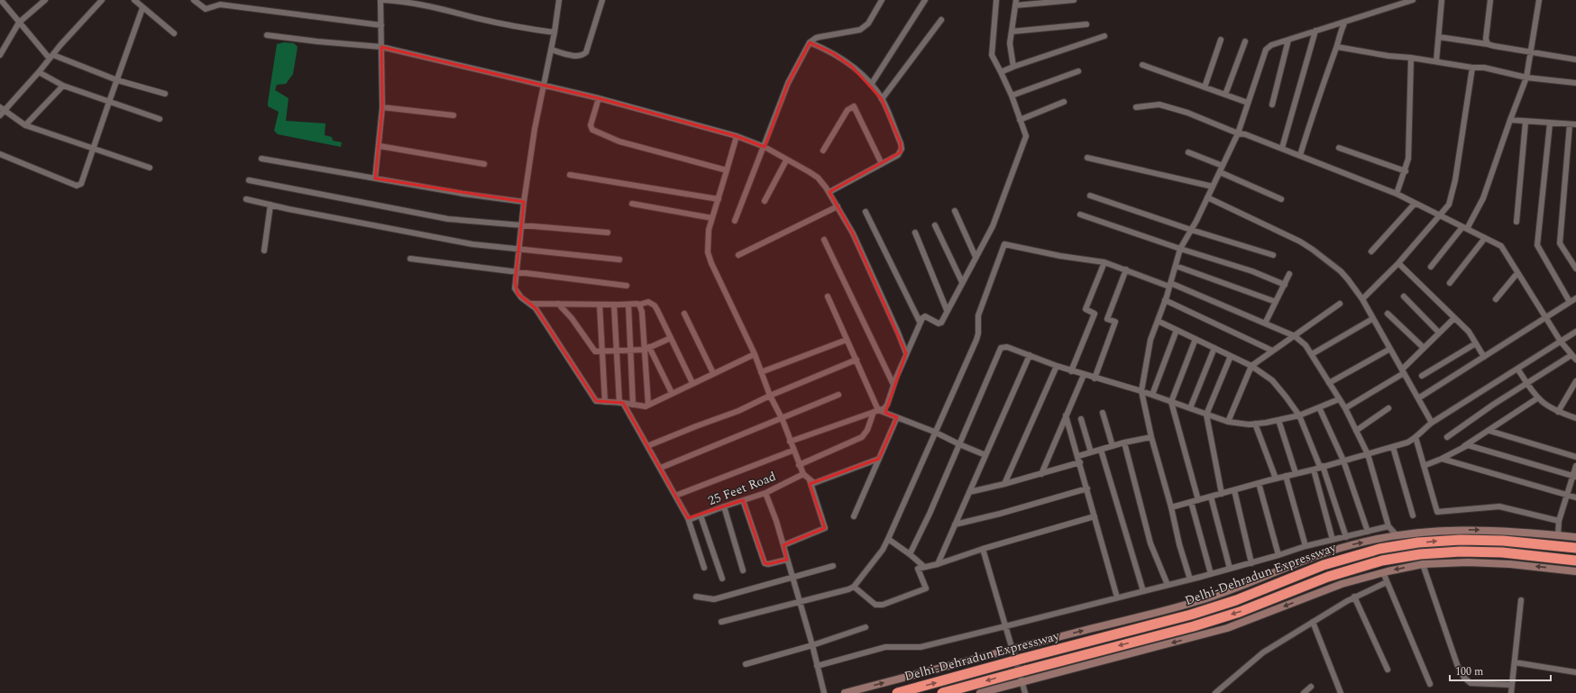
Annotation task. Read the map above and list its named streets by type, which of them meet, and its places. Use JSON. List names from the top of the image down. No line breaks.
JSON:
{"streets":{"highway":["Delhi-Dehradun Expressway"],"street":["25 Feet Road"]},"scale_bar":"100 m"}
